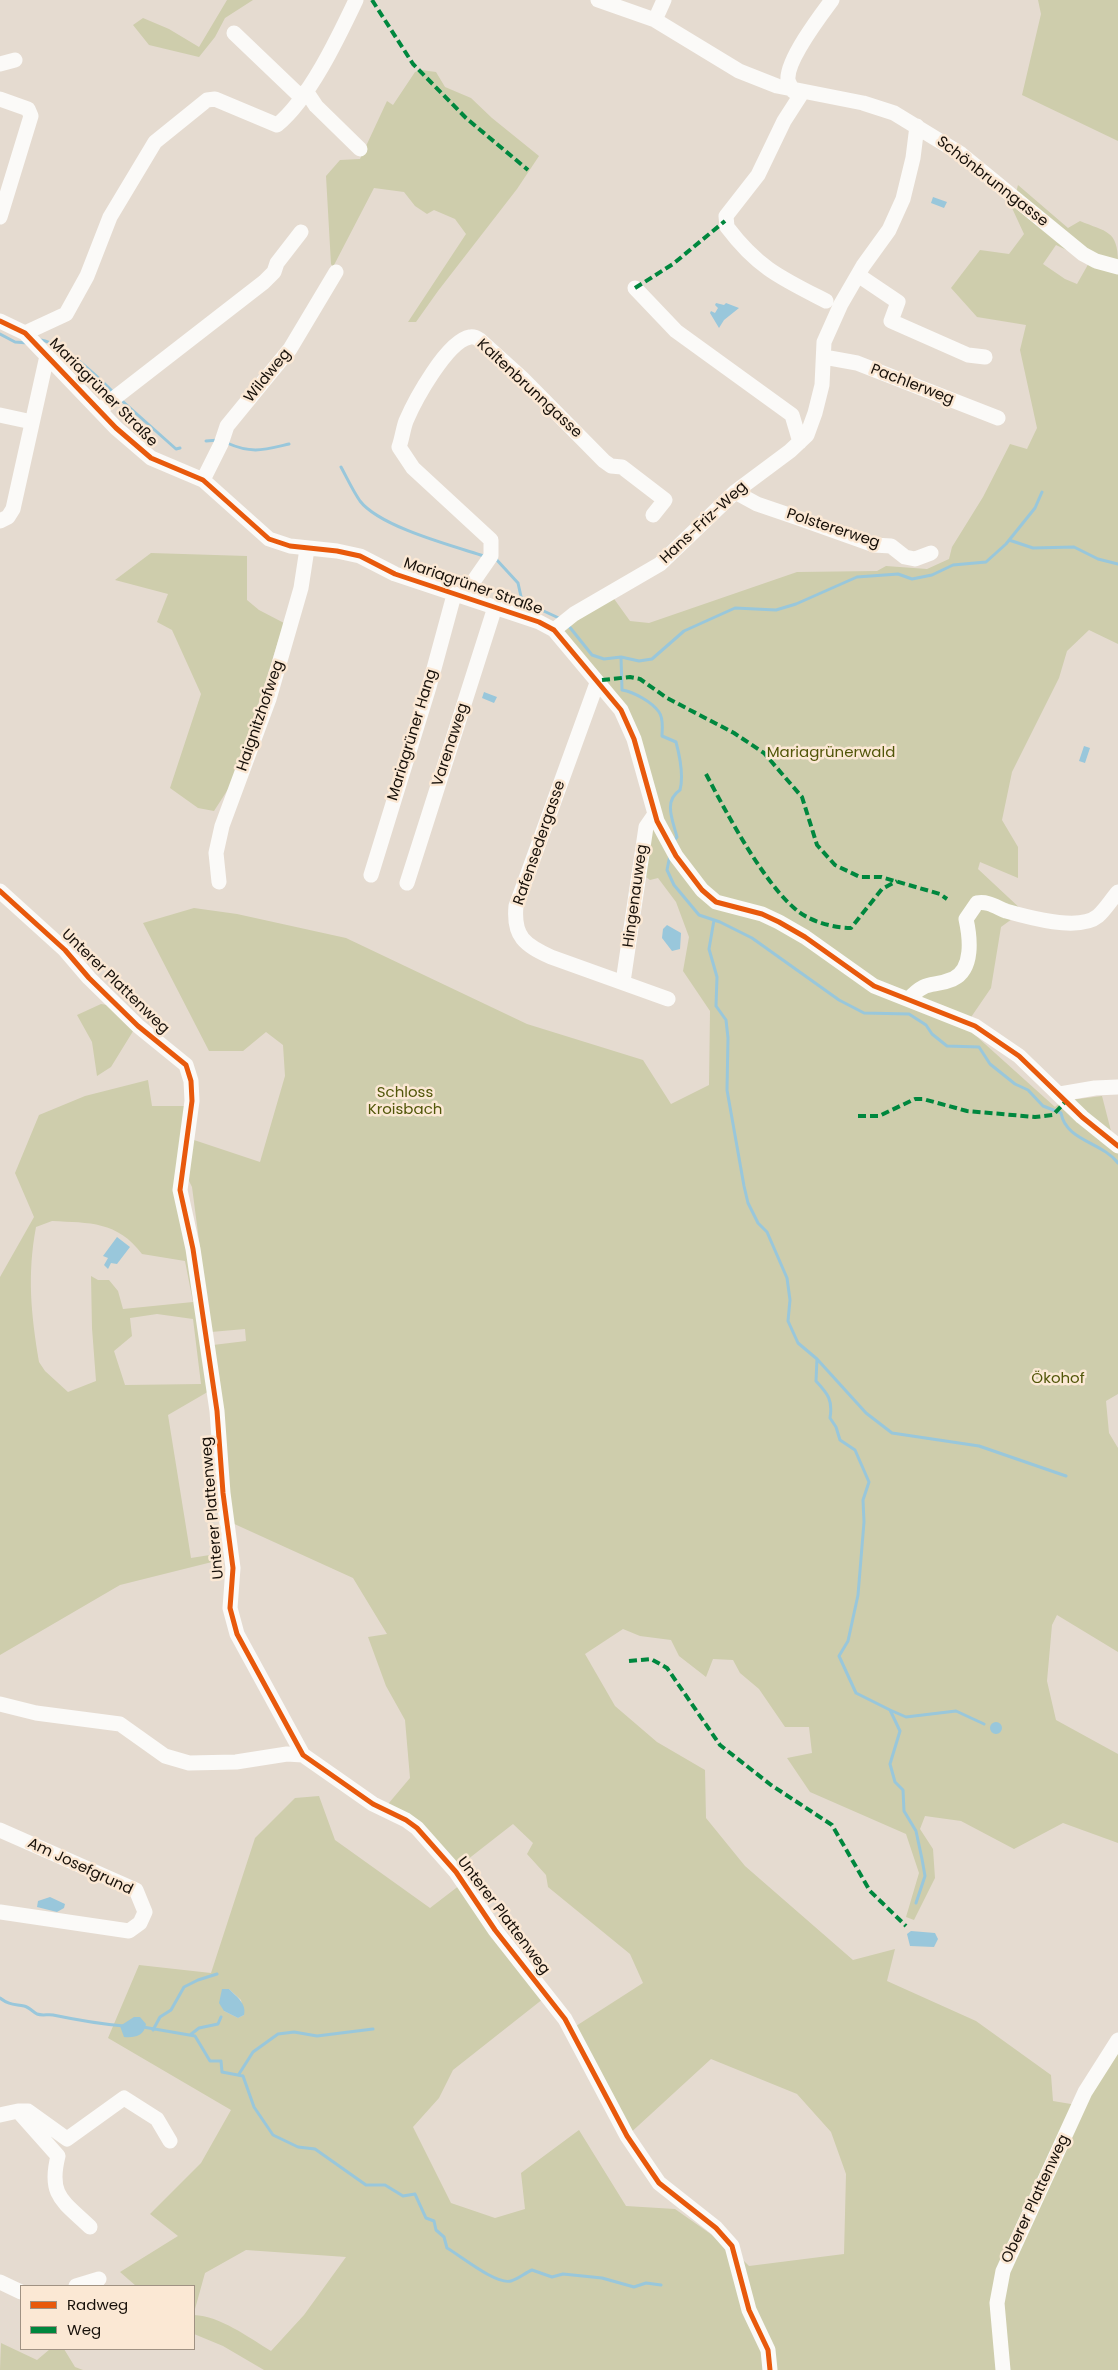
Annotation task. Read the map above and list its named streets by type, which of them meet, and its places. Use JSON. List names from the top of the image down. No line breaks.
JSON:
{"streets":{"street":["Schönbrunngasse","Wildweg","Pachlerweg","Kaltenbrunngasse","Mariagrüner Straße","Hans-Friz-Weg","Polstererweg","Haignitzhofweg","Mariagrüner Hang","Varenaweg","Rafensedergasse","Hingenauweg","Unterer Plattenweg","Am Josefgrund","Oberer Plattenweg"]},"crossings":[["Schönbrunngasse","Hans-Friz-Weg"],["Wildweg","Mariagrüner Straße"],["Pachlerweg","Hans-Friz-Weg"],["Kaltenbrunngasse","Mariagrüner Straße"],["Kaltenbrunngasse","Mariagrüner Hang"],["Mariagrüner Straße","Hans-Friz-Weg"],["Mariagrüner Straße","Haignitzhofweg"],["Mariagrüner Straße","Mariagrüner Hang"],["Mariagrüner Straße","Varenaweg"],["Mariagrüner Straße","Rafensedergasse"],["Mariagrüner Straße","Hingenauweg"],["Hans-Friz-Weg","Polstererweg"],["Rafensedergasse","Hingenauweg"]],"parks":["Mariagrünerwald","Schloss Kroisbach","Ökohof"],"legend":["Radweg","Weg"]}
